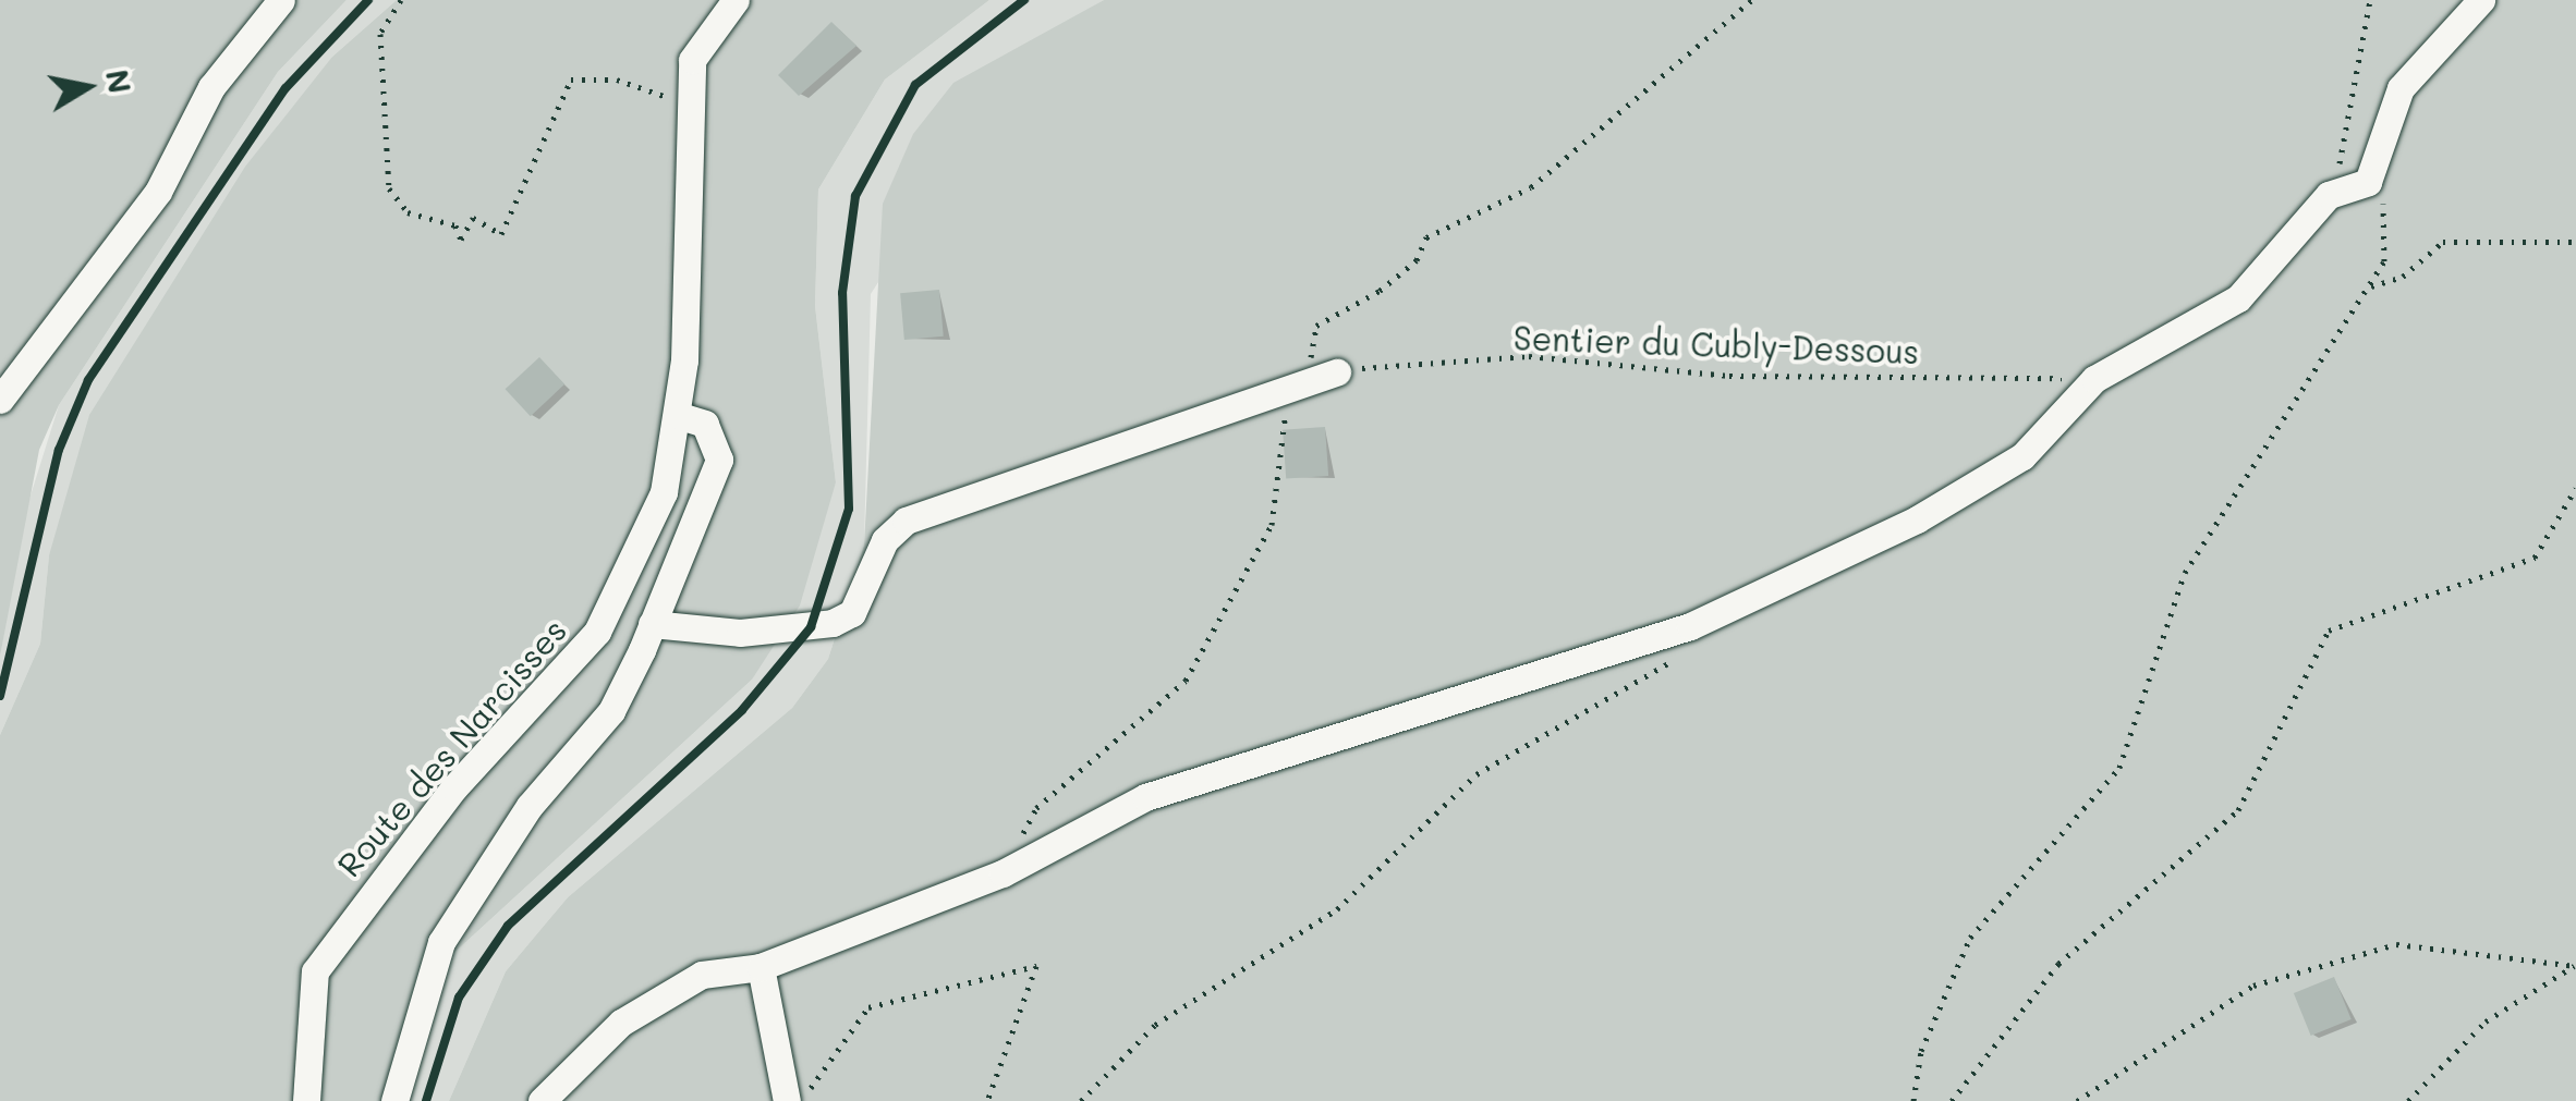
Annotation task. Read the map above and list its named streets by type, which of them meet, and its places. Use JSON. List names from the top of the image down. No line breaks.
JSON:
{"streets":{"street":["Route des Narcisses"],"path":["Sentier du Cubly-Dessous"]},"north":"right"}
